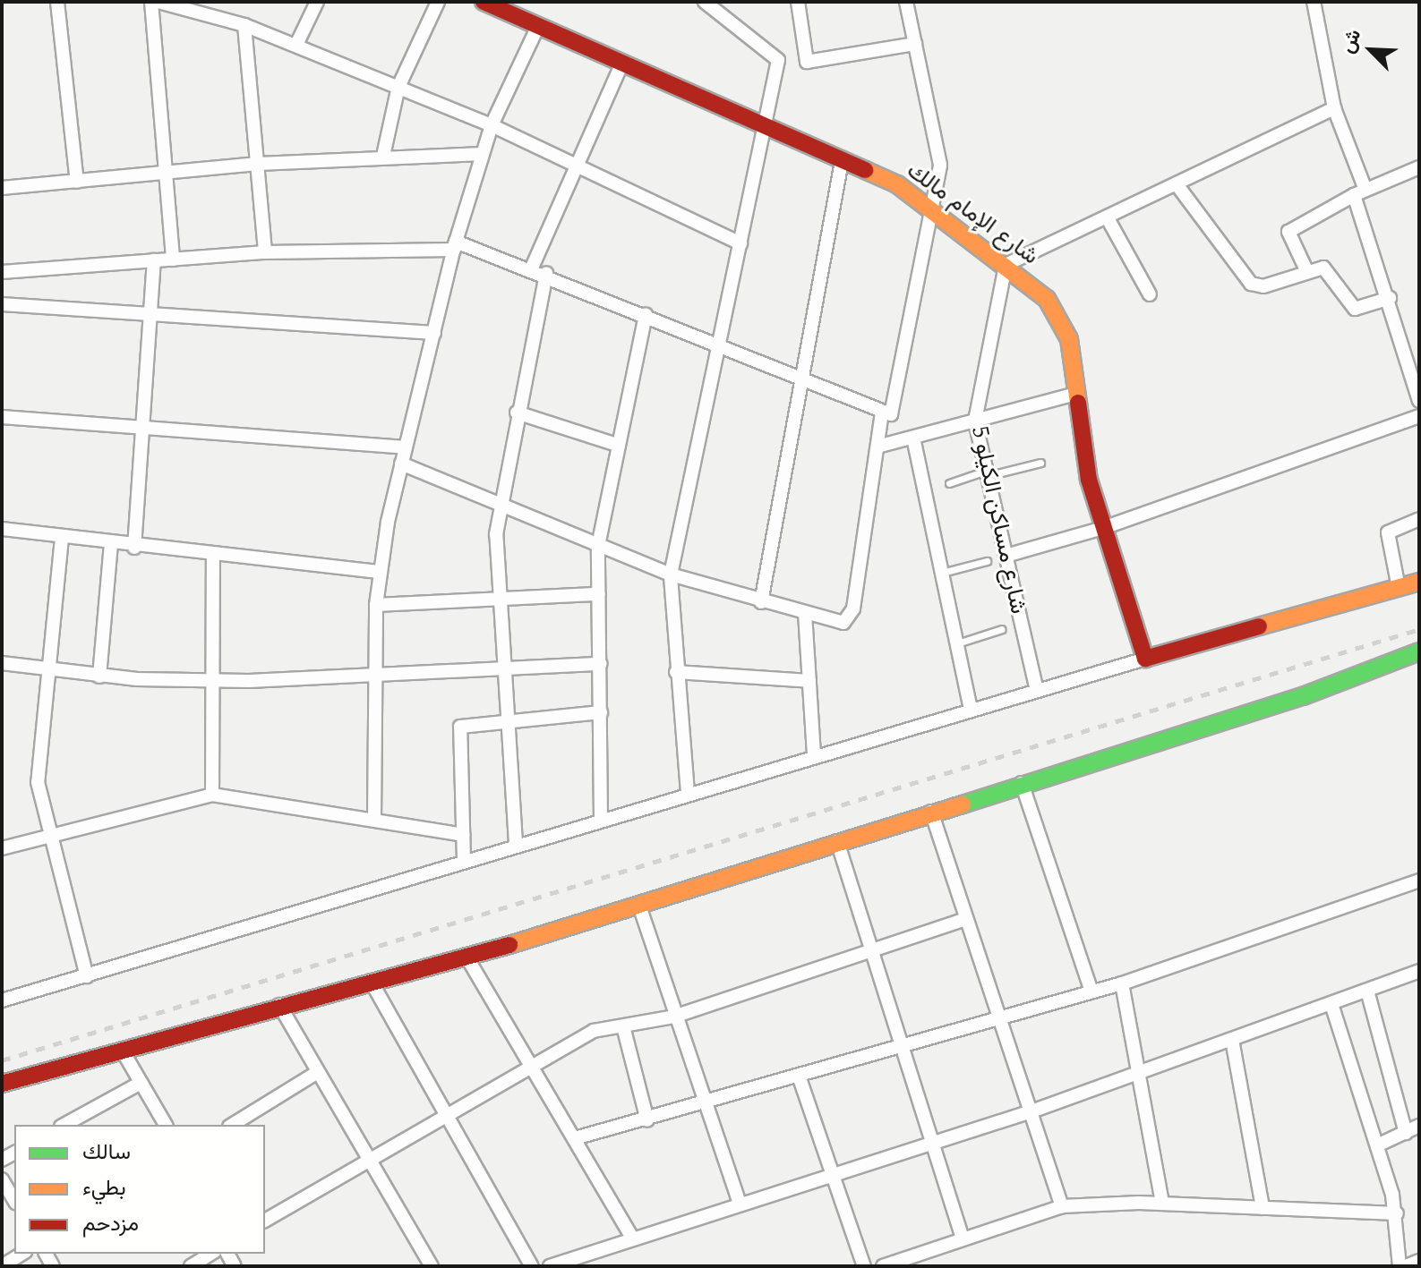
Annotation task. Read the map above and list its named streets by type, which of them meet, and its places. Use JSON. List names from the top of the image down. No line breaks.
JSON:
{"streets":{"street":["شارع الإمام مالك","شارع مساكن الكيلو 5"]},"crossings":[["شارع الإمام مالك","شارع مساكن الكيلو 5"]],"legend":["سالك","بطيء","مزدحم"],"north":"top left"}
